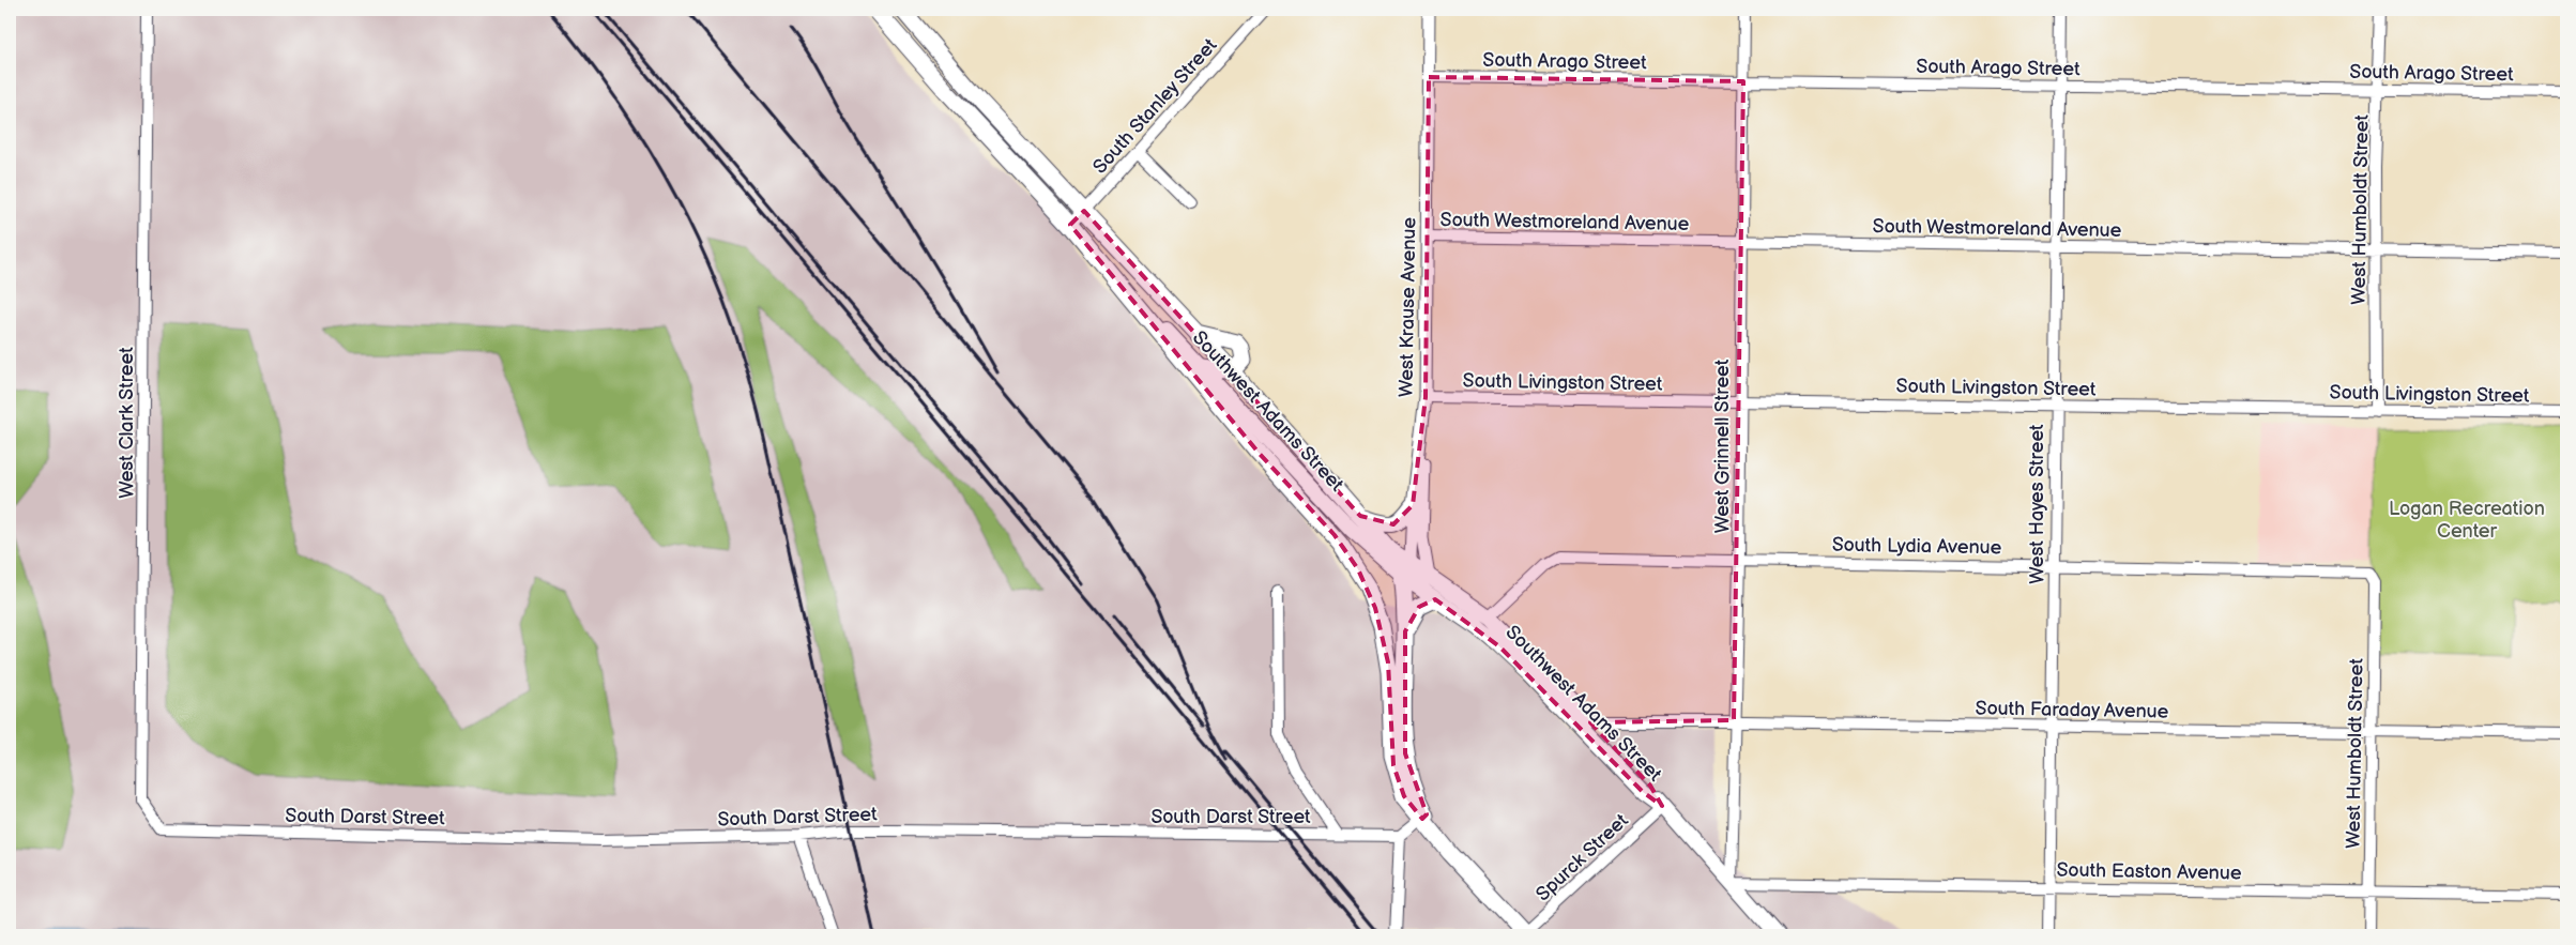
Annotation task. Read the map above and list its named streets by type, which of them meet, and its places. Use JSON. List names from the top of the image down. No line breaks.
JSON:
{"streets":{"main road":["Southwest Adams Street"],"street":["South Arago Street","South Stanley Street","West Humboldt Street","South Westmoreland Avenue","West Krause Avenue","South Livingston Street","West Clark Street","West Grinnell Street","West Hayes Street","South Lydia Avenue","South Faraday Avenue","South Darst Street","Spurck Street","South Easton Avenue"]},"crossings":[["South Arago Street","West Humboldt Street"],["South Arago Street","West Krause Avenue"],["South Arago Street","West Grinnell Street"],["South Arago Street","West Hayes Street"],["South Stanley Street","Southwest Adams Street"],["West Humboldt Street","South Westmoreland Avenue"],["West Humboldt Street","South Livingston Street"],["West Humboldt Street","South Lydia Avenue"],["West Humboldt Street","South Faraday Avenue"],["West Humboldt Street","South Easton Avenue"],["South Westmoreland Avenue","West Krause Avenue"],["South Westmoreland Avenue","West Grinnell Street"],["South Westmoreland Avenue","West Hayes Street"],["West Krause Avenue","South Livingston Street"],["West Krause Avenue","Southwest Adams Street"],["South Livingston Street","West Grinnell Street"],["South Livingston Street","West Hayes Street"],["Southwest Adams Street","West Grinnell Street"],["Southwest Adams Street","South Lydia Avenue"],["Southwest Adams Street","South Faraday Avenue"],["Southwest Adams Street","Spurck Street"],["Southwest Adams Street","South Easton Avenue"],["West Clark Street","South Darst Street"],["West Grinnell Street","South Lydia Avenue"],["West Grinnell Street","South Faraday Avenue"],["West Grinnell Street","South Easton Avenue"],["West Hayes Street","South Lydia Avenue"],["West Hayes Street","South Faraday Avenue"],["West Hayes Street","South Easton Avenue"]],"parks":["Logan Recreation Center"]}
